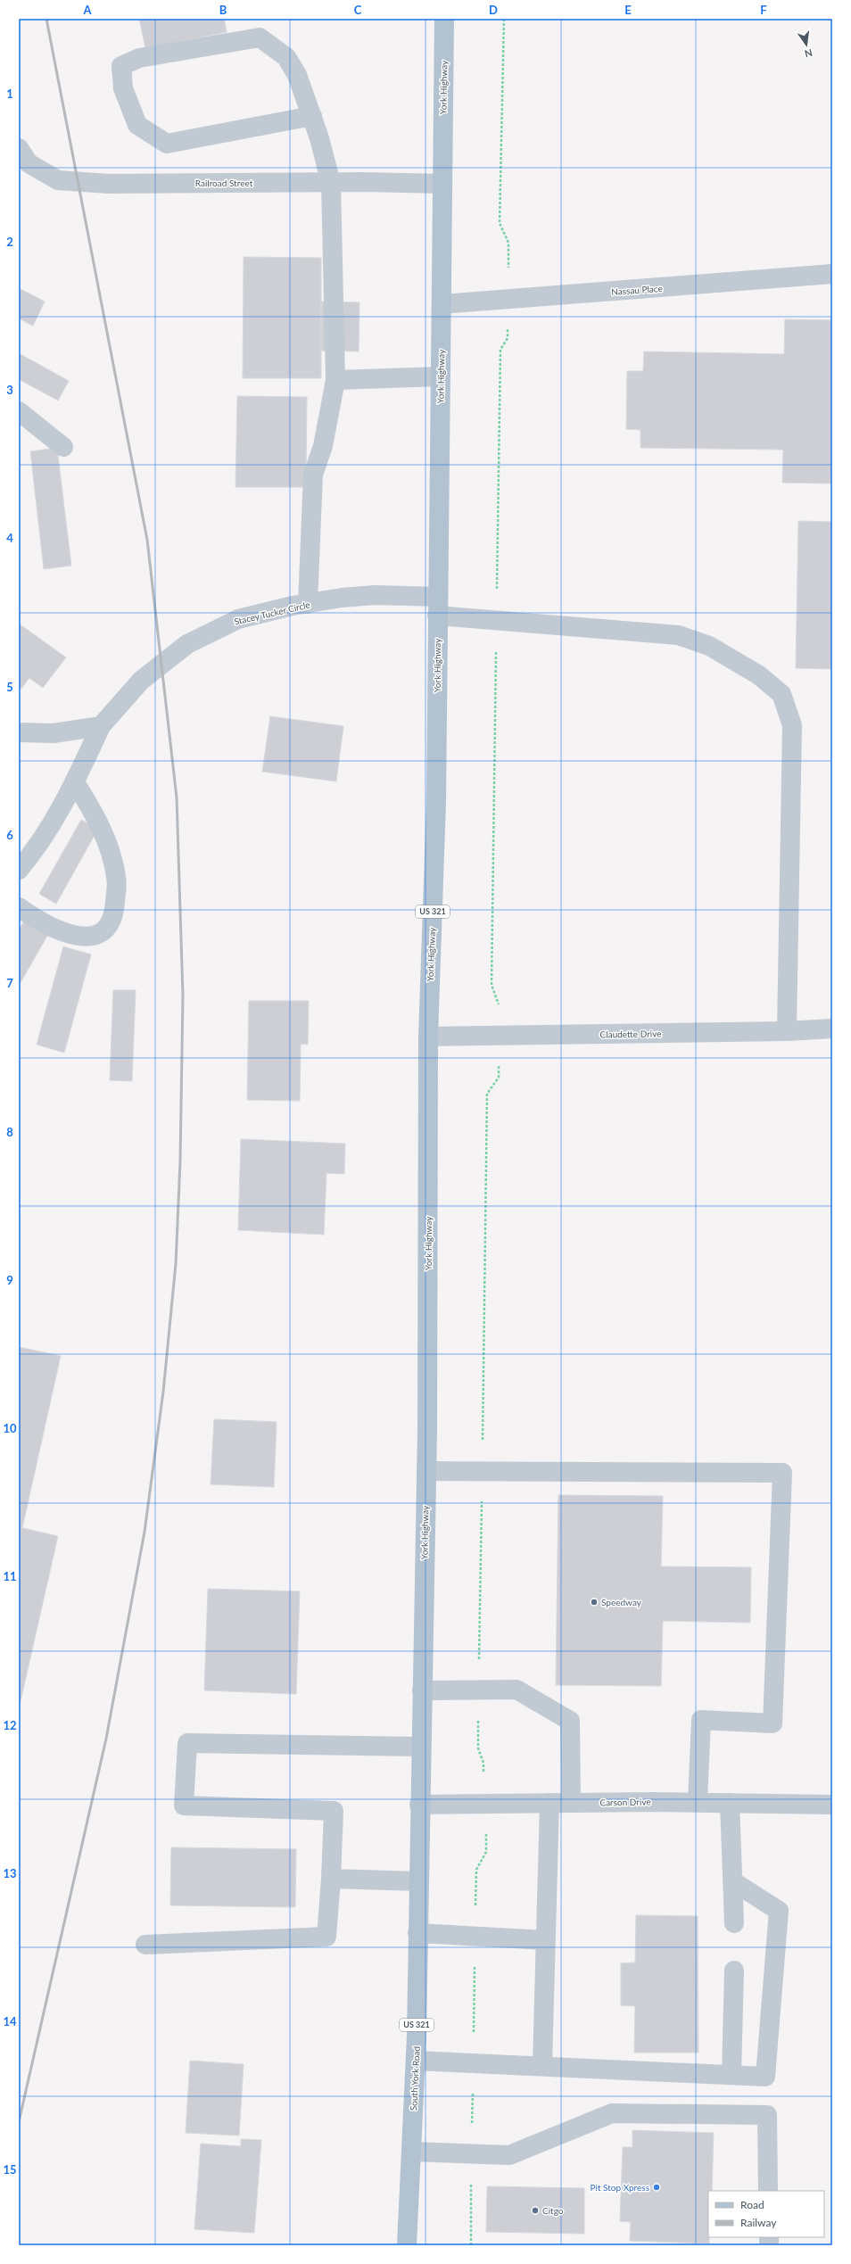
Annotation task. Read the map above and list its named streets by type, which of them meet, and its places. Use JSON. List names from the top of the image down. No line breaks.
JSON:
{"streets":{"main road":["York Highway","US 321","South York Road"],"street":["Railroad Street","Nassau Place","Stacey Tucker Circle","Claudette Drive","Carson Drive"]},"crossings":[["York Highway","Railroad Street"],["York Highway","Nassau Place"],["York Highway","Stacey Tucker Circle"],["York Highway","Claudette Drive"],["York Highway","Carson Drive"],["York Highway","South York Road"],["Stacey Tucker Circle","Claudette Drive"],["Carson Drive","South York Road"]],"places":["Speedway","Pit Stop Xpress","Citgo"],"legend":["Road","Railway"],"north":"bottom","grid":{"columns":["A","B","C","D","E","F"],"rows":["1","2","3","4","5","6","7","8","9","10","11","12","13","14","15"]}}
